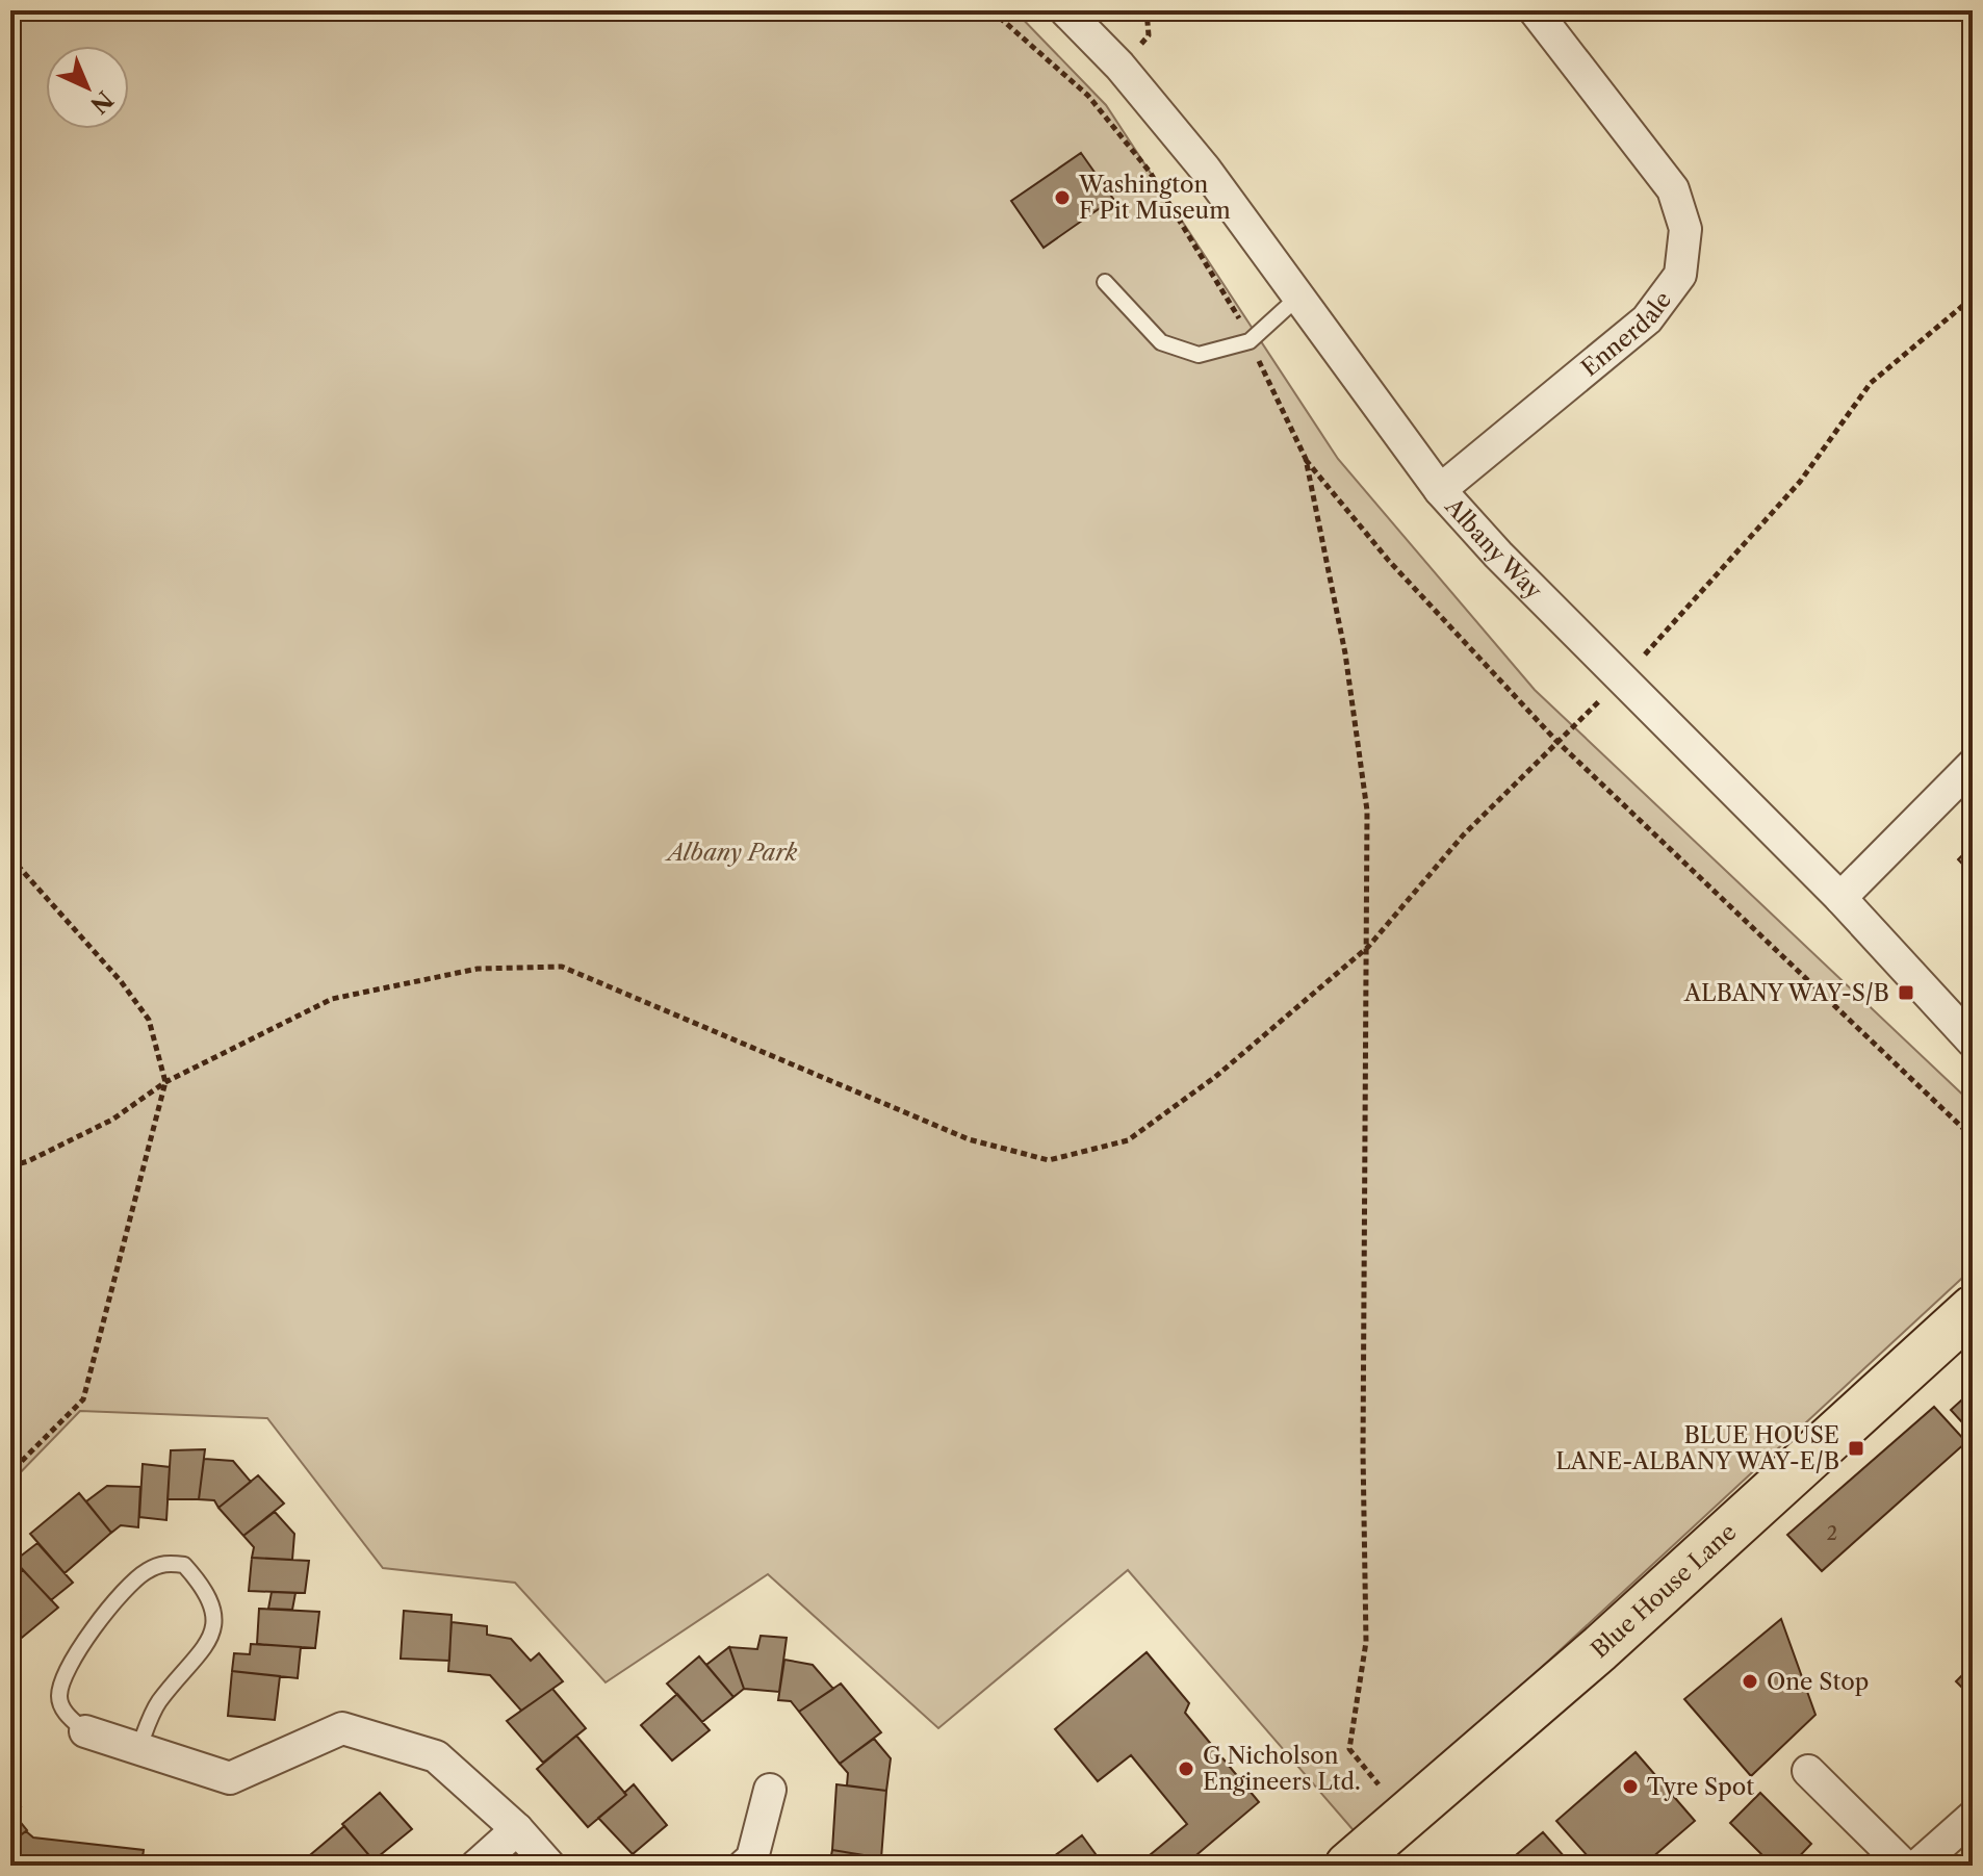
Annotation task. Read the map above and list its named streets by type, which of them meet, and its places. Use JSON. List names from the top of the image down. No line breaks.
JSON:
{"streets":{"main road":["Blue House Lane"],"street":["Ennerdale","Albany Way"]},"crossings":[["Ennerdale","Albany Way"]],"parks":["Albany Park"],"places":{"other":["Washington F Pit Museum","One Stop","G Nicholson Engineers Ltd.","Tyre Spot"],"transit":["ALBANY WAY-S/B","BLUE HOUSE LANE-ALBANY WAY-E/B"]},"house_numbers":["2"],"north":"bottom right"}
